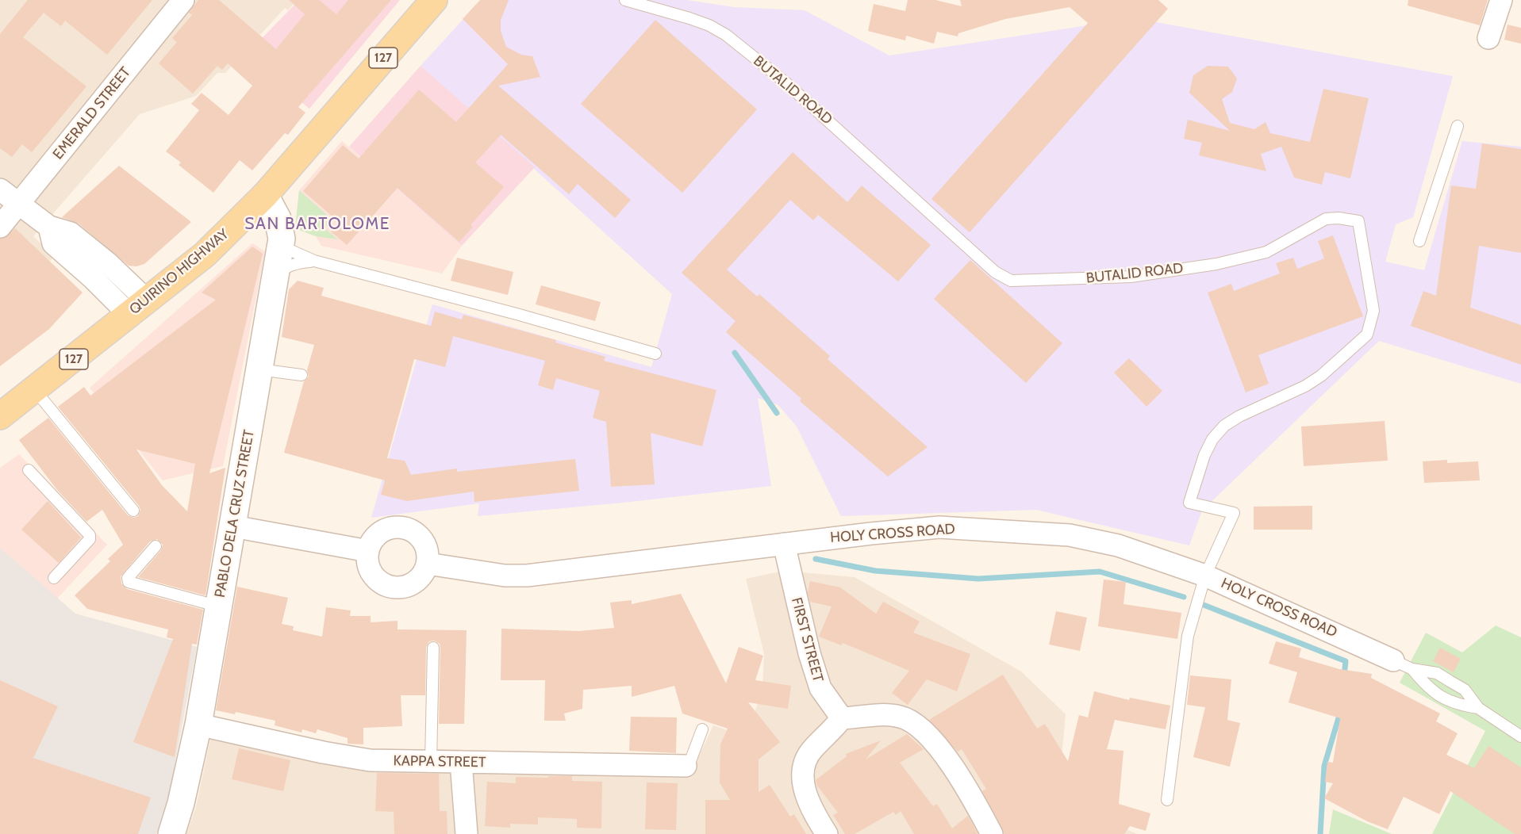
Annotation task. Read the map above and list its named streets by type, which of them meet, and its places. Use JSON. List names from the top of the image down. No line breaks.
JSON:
{"streets":{"main road":["127","QUIRINO HIGHWAY"],"street":["EMERALD STREET","PABLO DELA CRUZ STREET","HOLY CROSS ROAD","FIRST STREET","KAPPA STREET"],"lane":["BUTALID ROAD"]},"crossings":[["BUTALID ROAD","HOLY CROSS ROAD"],["QUIRINO HIGHWAY","PABLO DELA CRUZ STREET"],["PABLO DELA CRUZ STREET","KAPPA STREET"],["HOLY CROSS ROAD","FIRST STREET"]],"districts":["SAN BARTOLOME"]}
